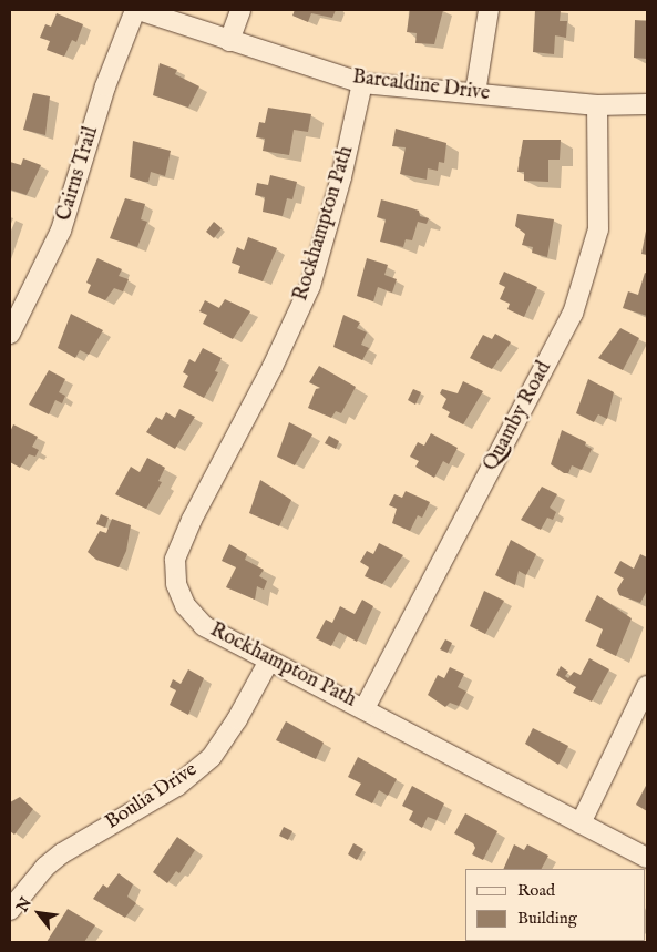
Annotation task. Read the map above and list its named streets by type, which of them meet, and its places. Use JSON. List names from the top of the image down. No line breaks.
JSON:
{"streets":{"street":["Barcaldine Drive","Cairns Trail","Rockhampton Path","Quamby Road","Boulia Drive"]},"crossings":[["Barcaldine Drive","Cairns Trail"],["Barcaldine Drive","Rockhampton Path"],["Barcaldine Drive","Quamby Road"],["Rockhampton Path","Quamby Road"],["Rockhampton Path","Boulia Drive"]],"legend":["Road","Building"],"north":"top left"}
